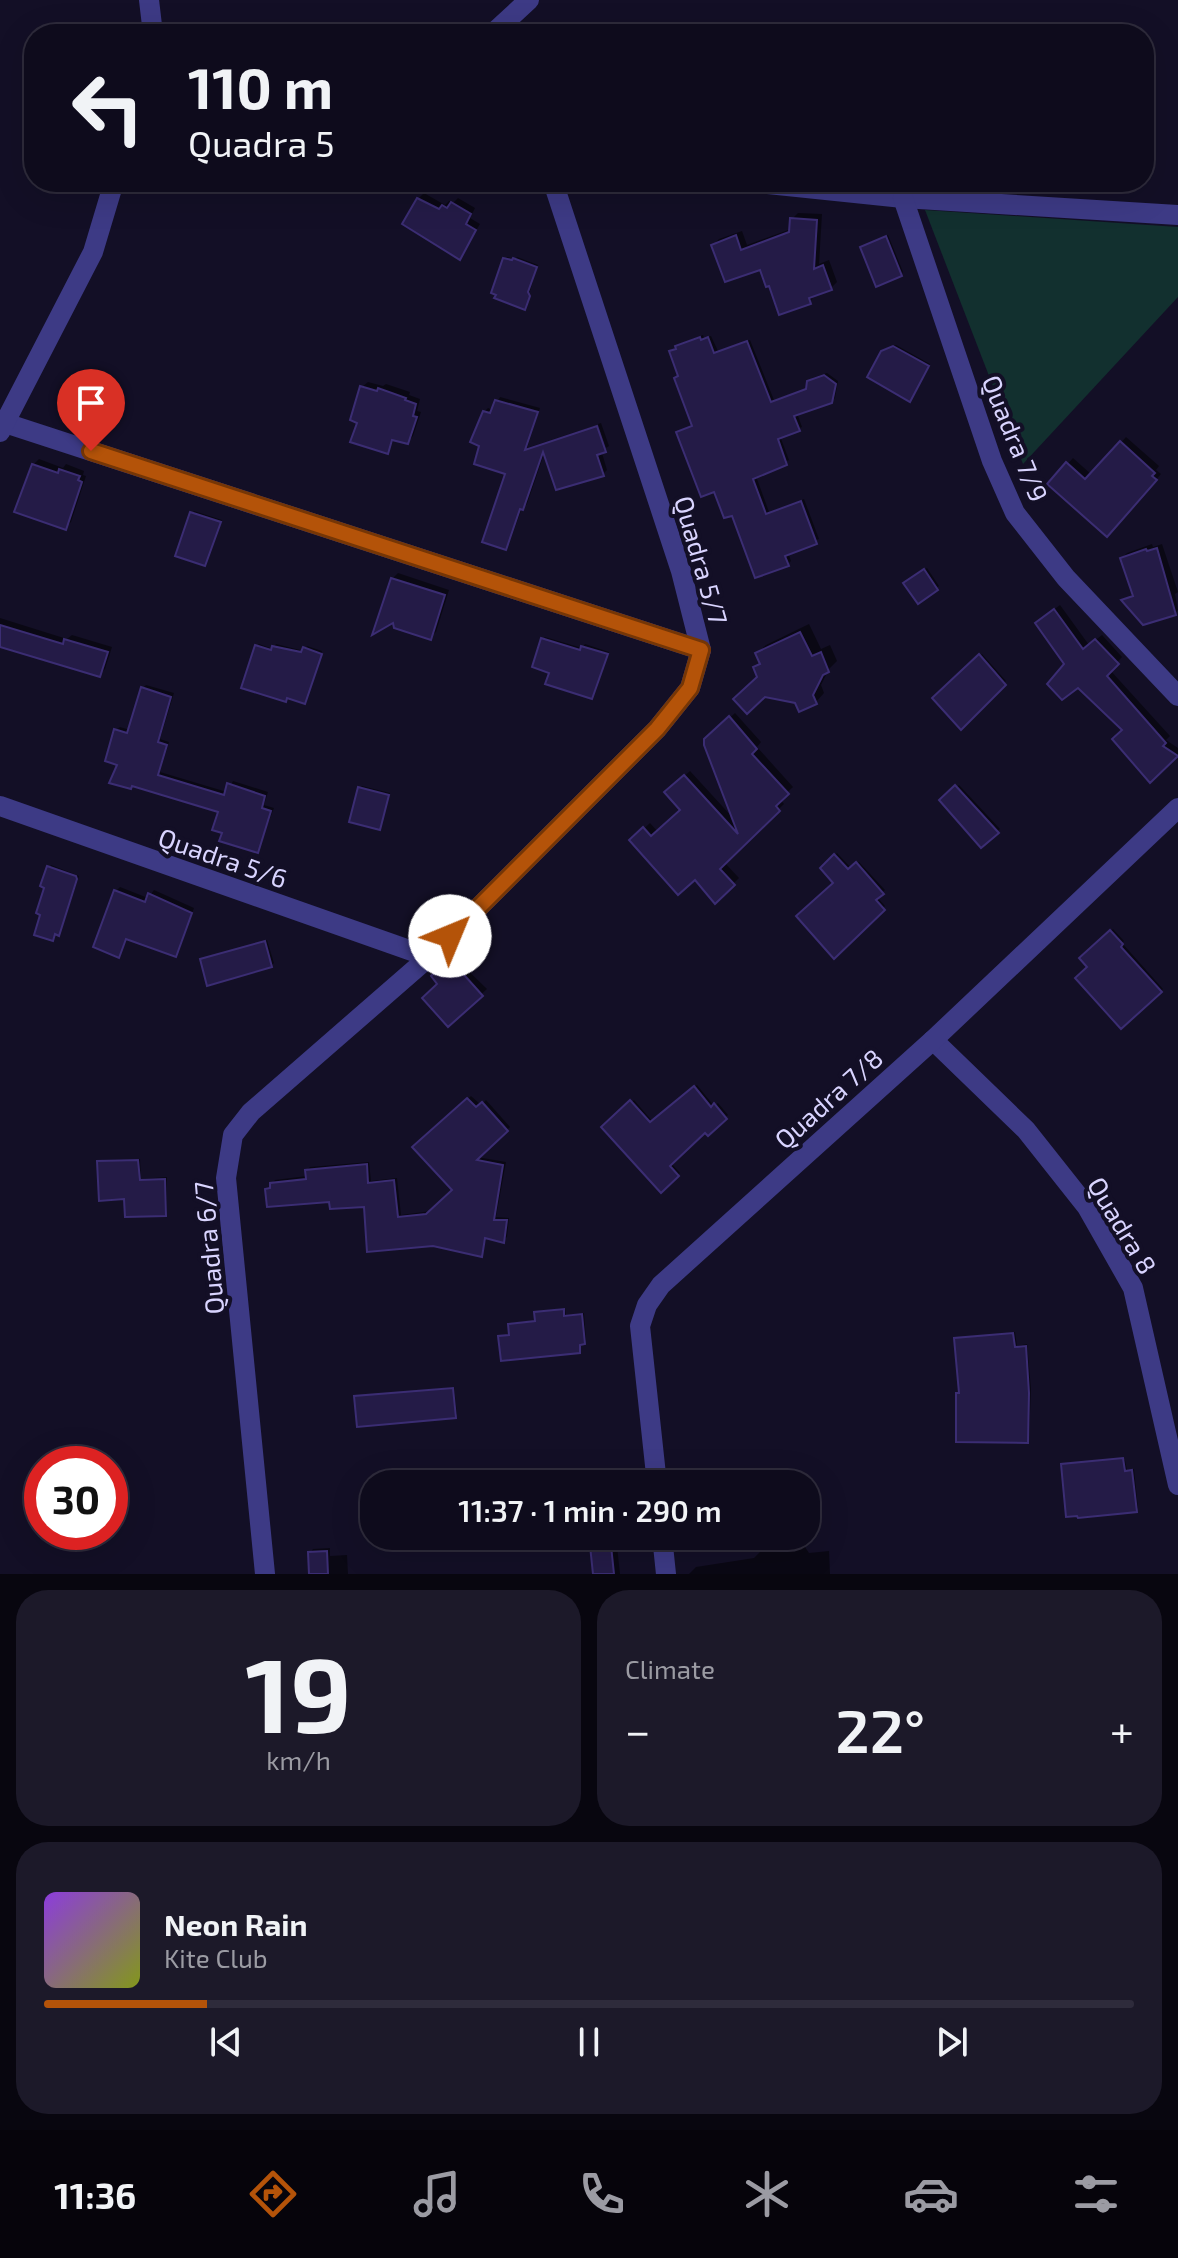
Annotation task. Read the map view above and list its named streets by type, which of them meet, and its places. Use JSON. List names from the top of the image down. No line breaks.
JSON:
{"streets":{"street":["Quadra 7/9","Quadra 5/7","Quadra 5/6","Quadra 7/8","Quadra 8","Quadra 6/7"]},"crossings":[["Quadra 5/7","Quadra 5/6"],["Quadra 5/7","Quadra 6/7"],["Quadra 5/6","Quadra 6/7"],["Quadra 7/8","Quadra 8"]],"page":{"turn":["110 m","Quadra 5"],"limit":"30","trip":"11:37 · 1 min · 290 m","tile":[["19","km/h"],"Climate"],"heat":["−","22°","+"],"song":["Neon Rain","Kite Club"],"tabs":"11:36"}}
